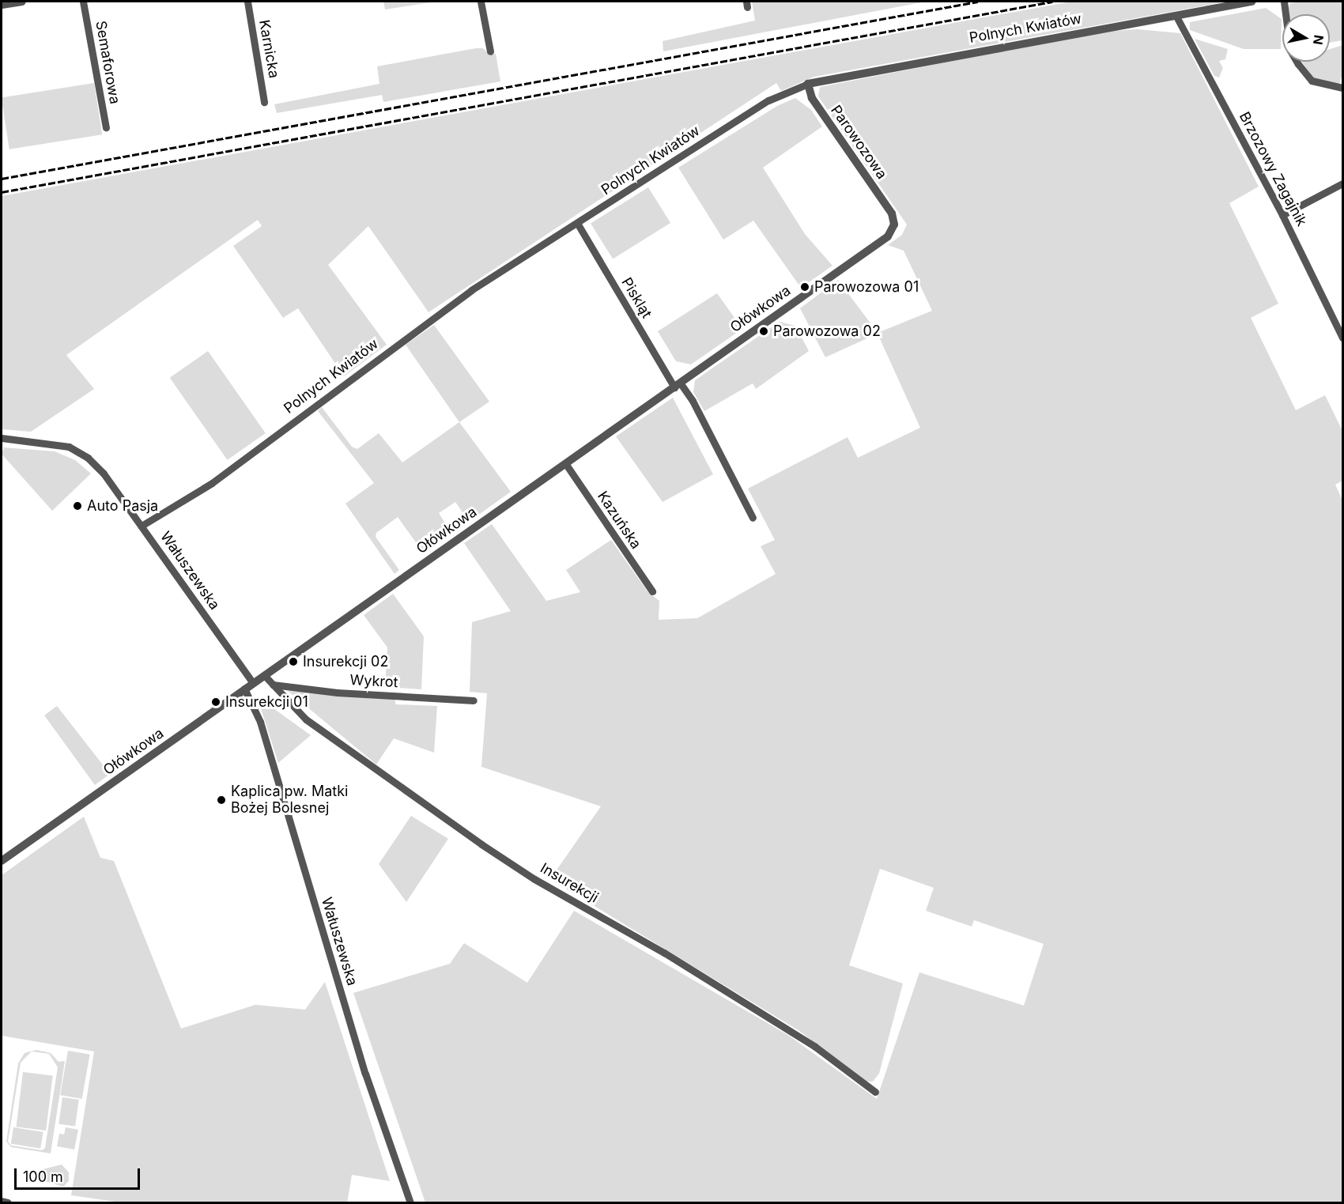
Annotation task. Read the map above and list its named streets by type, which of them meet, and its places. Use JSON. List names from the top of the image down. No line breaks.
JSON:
{"streets":{"street":["Polnych Kwiatów","Karnicka","Semaforowa","Parowozowa","Brzozowy Zagajnik","Piskląt","Ołówkowa","Kazuńska","Wałuszewska","Wykrot","Insurekcji"]},"crossings":[["Polnych Kwiatów","Parowozowa"],["Polnych Kwiatów","Brzozowy Zagajnik"],["Polnych Kwiatów","Piskląt"],["Polnych Kwiatów","Wałuszewska"],["Parowozowa","Ołówkowa"],["Piskląt","Ołówkowa"],["Ołówkowa","Kazuńska"],["Ołówkowa","Wałuszewska"],["Ołówkowa","Insurekcji"],["Wykrot","Insurekcji"]],"places":["Parowozowa 01","Parowozowa 02","Auto Pasja","Insurekcji 02","Insurekcji 01","Kaplica pw. Matki Bożej Bolesnej"],"scale_bar":"100 m","north":"right"}
